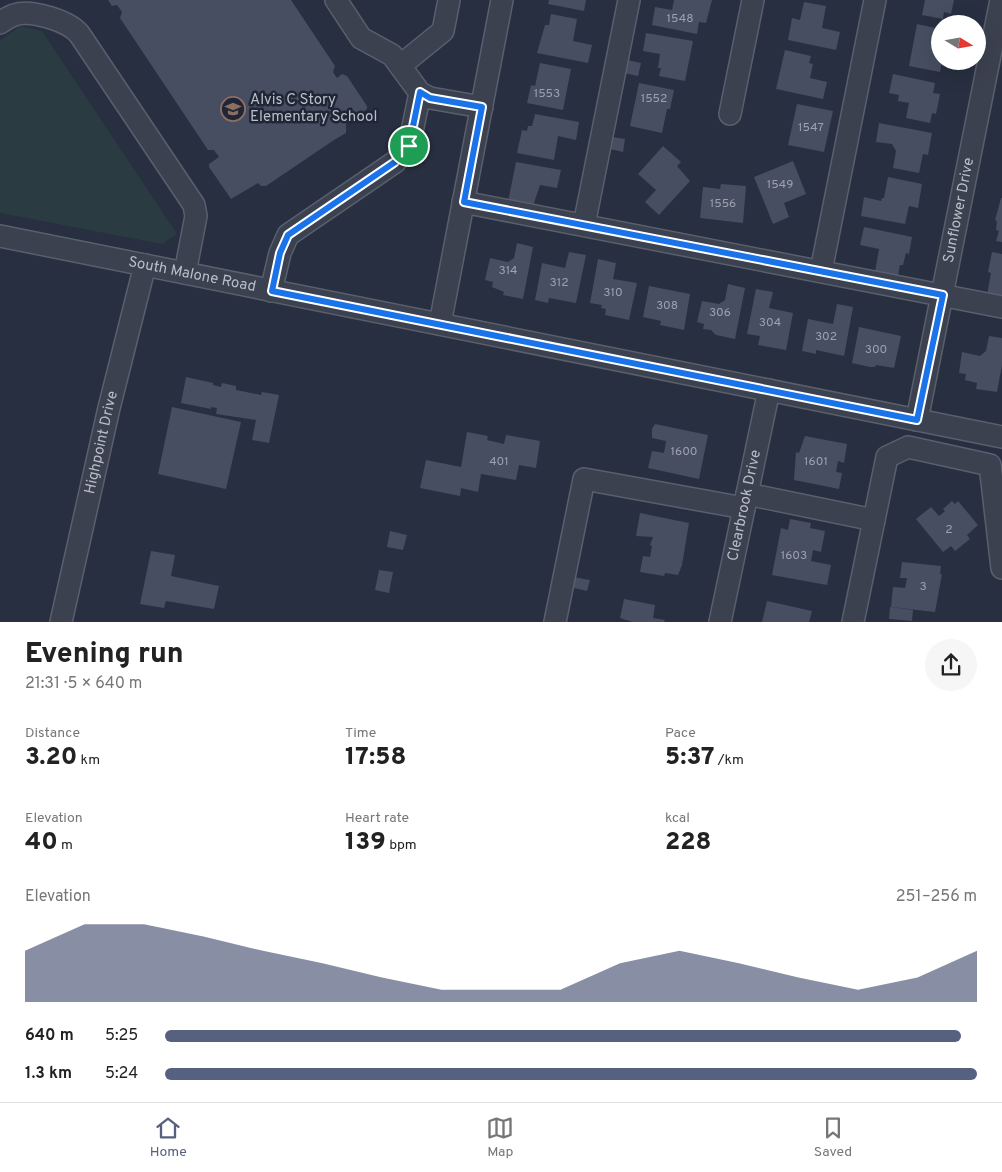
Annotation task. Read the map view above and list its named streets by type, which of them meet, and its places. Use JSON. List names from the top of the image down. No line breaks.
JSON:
{"streets":{"street":["Sunflower Drive","South Malone Road","Highpoint Drive","Clearbrook Drive"]},"crossings":[["Sunflower Drive","South Malone Road"],["South Malone Road","Highpoint Drive"],["South Malone Road","Clearbrook Drive"]],"places":{"school or university":["Alvis C Story Elementary School"]},"house_numbers":["1548","1553","1552","1547","1549","1556","314","312","310","308","306","304","302","300","1600","401","1601","2","1603","3"],"north":"right","page":{"heading":["Evening run","21:31 · 5 × 640 m"],"stats":[["Distance","3.20 km"],["Time","17:58"],["Pace","5:37 /km"],["Elevation","40 m"],["Heart rate","139 bpm"],["kcal","228"]],"chart":["Elevation","251–256 m"],"list":[{"name":"640 m","note":"5:25"},{"name":"1.3 km","note":"5:24"}],"tabs":["Home","Map","Saved"]}}
